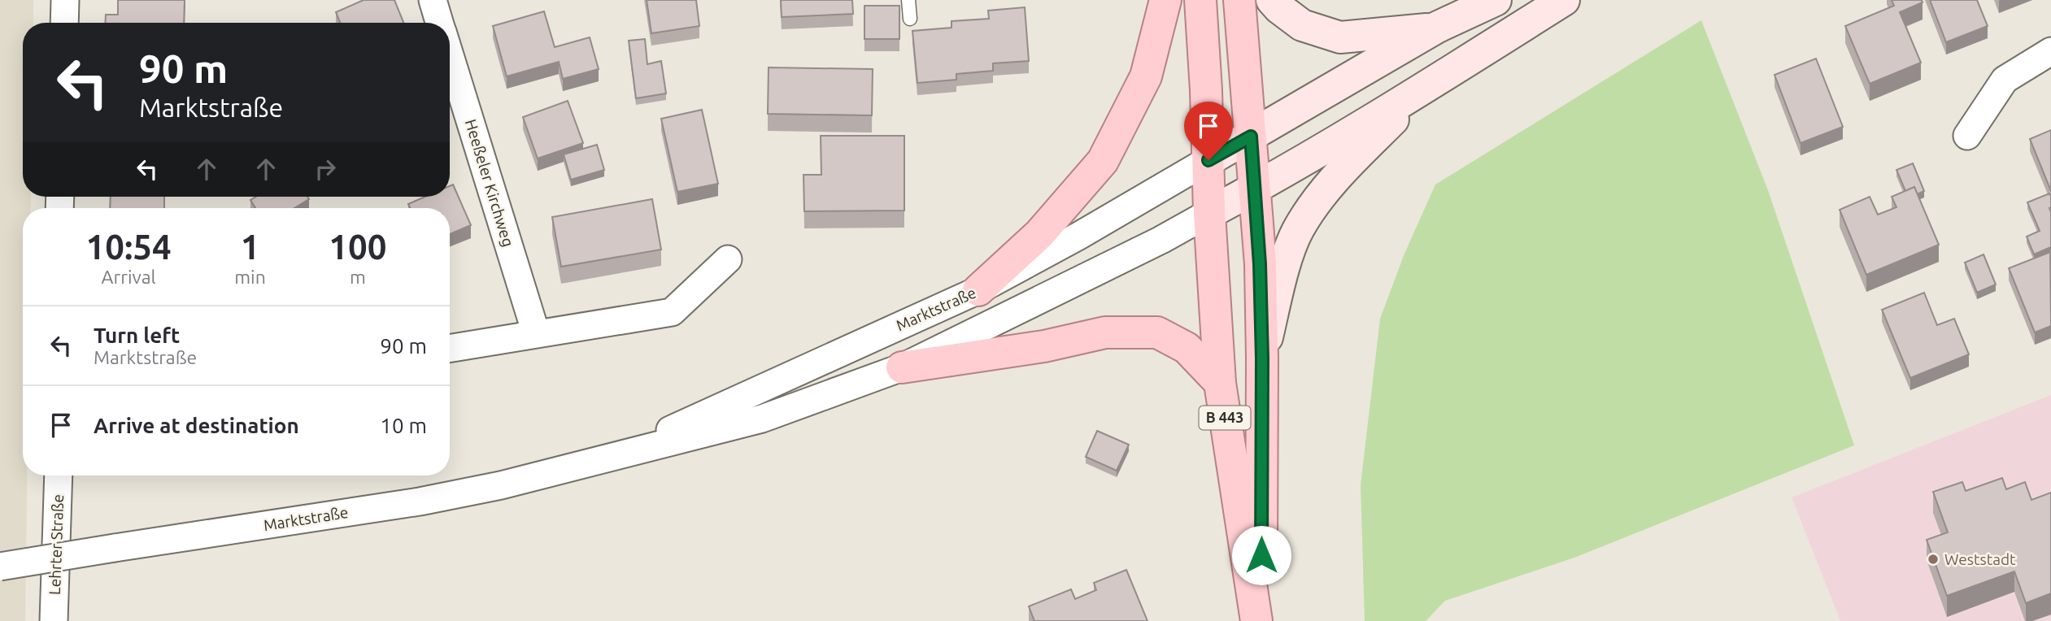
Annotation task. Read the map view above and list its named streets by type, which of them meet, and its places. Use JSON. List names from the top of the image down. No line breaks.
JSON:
{"streets":{"main road":["B 443"],"street":["Heeßeler Kirchweg","Marktstraße","Lehrter Straße"]},"crossings":[["Marktstraße","B 443"]],"places":["Weststadt"],"page":{"turn":["90 m","Marktstraße"],"eta":["10:54","Arrival","1","min","100","m"],"list":[{"name":"Turn left","note":"Marktstraße","value":"90 m"},{"name":"Arrive at destination","value":"10 m"}]}}
